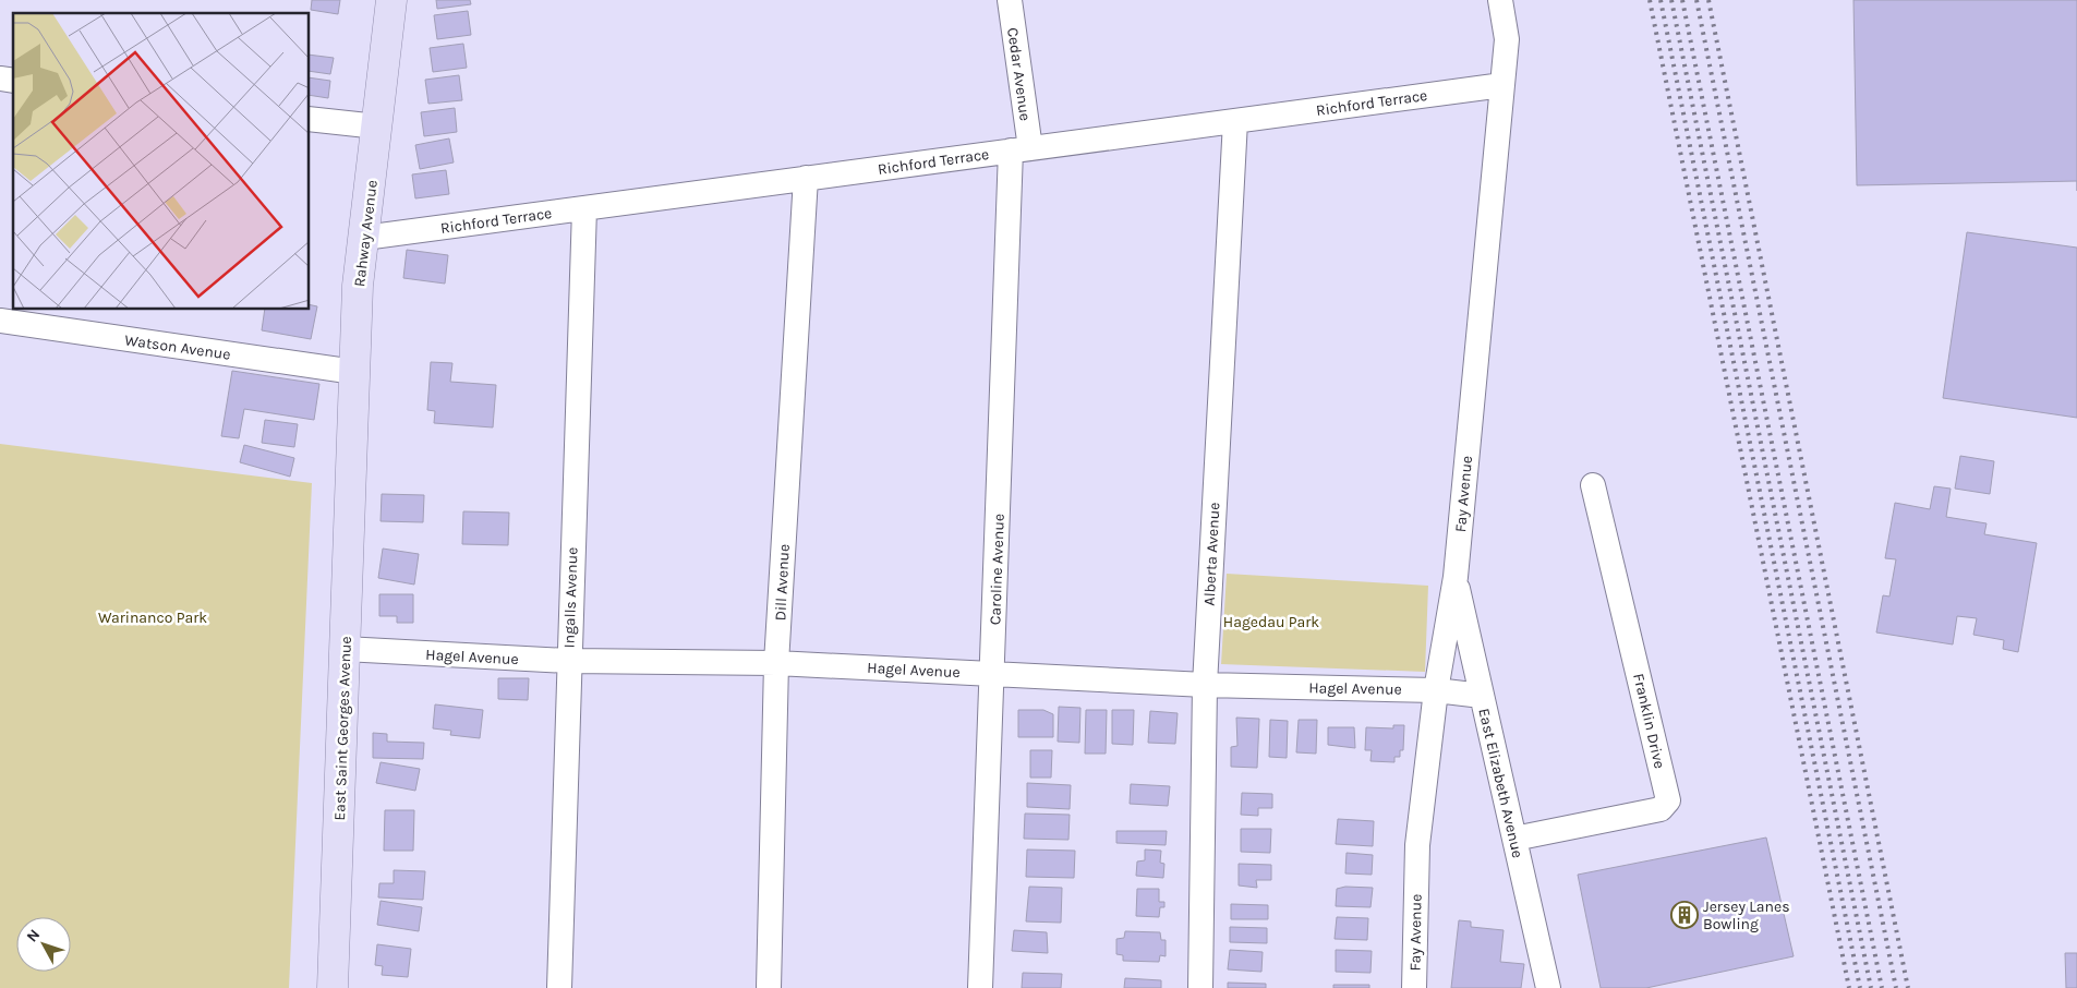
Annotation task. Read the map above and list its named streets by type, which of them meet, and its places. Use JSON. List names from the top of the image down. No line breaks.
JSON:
{"streets":{"main road":["Rahway Avenue","East Saint Georges Avenue"],"street":["Cedar Avenue","Richford Terrace","Watson Avenue","Fay Avenue","Alberta Avenue","Caroline Avenue","Dill Avenue","Ingalls Avenue","Hagel Avenue","Franklin Drive","East Elizabeth Avenue"]},"crossings":[["Cedar Avenue","Richford Terrace"],["Cedar Avenue","Caroline Avenue"],["Richford Terrace","Rahway Avenue"],["Richford Terrace","Fay Avenue"],["Richford Terrace","Alberta Avenue"],["Richford Terrace","Caroline Avenue"],["Richford Terrace","Dill Avenue"],["Richford Terrace","Ingalls Avenue"],["Rahway Avenue","Watson Avenue"],["Rahway Avenue","East Saint Georges Avenue"],["Fay Avenue","Hagel Avenue"],["Fay Avenue","East Elizabeth Avenue"],["Alberta Avenue","Hagel Avenue"],["Caroline Avenue","Hagel Avenue"],["Dill Avenue","Hagel Avenue"],["Ingalls Avenue","Hagel Avenue"],["Hagel Avenue","East Saint Georges Avenue"],["Hagel Avenue","East Elizabeth Avenue"],["Franklin Drive","East Elizabeth Avenue"]],"parks":["Warinanco Park","Hagedau Park"],"places":{"building":["Jersey Lanes Bowling"]},"north":"top left"}
